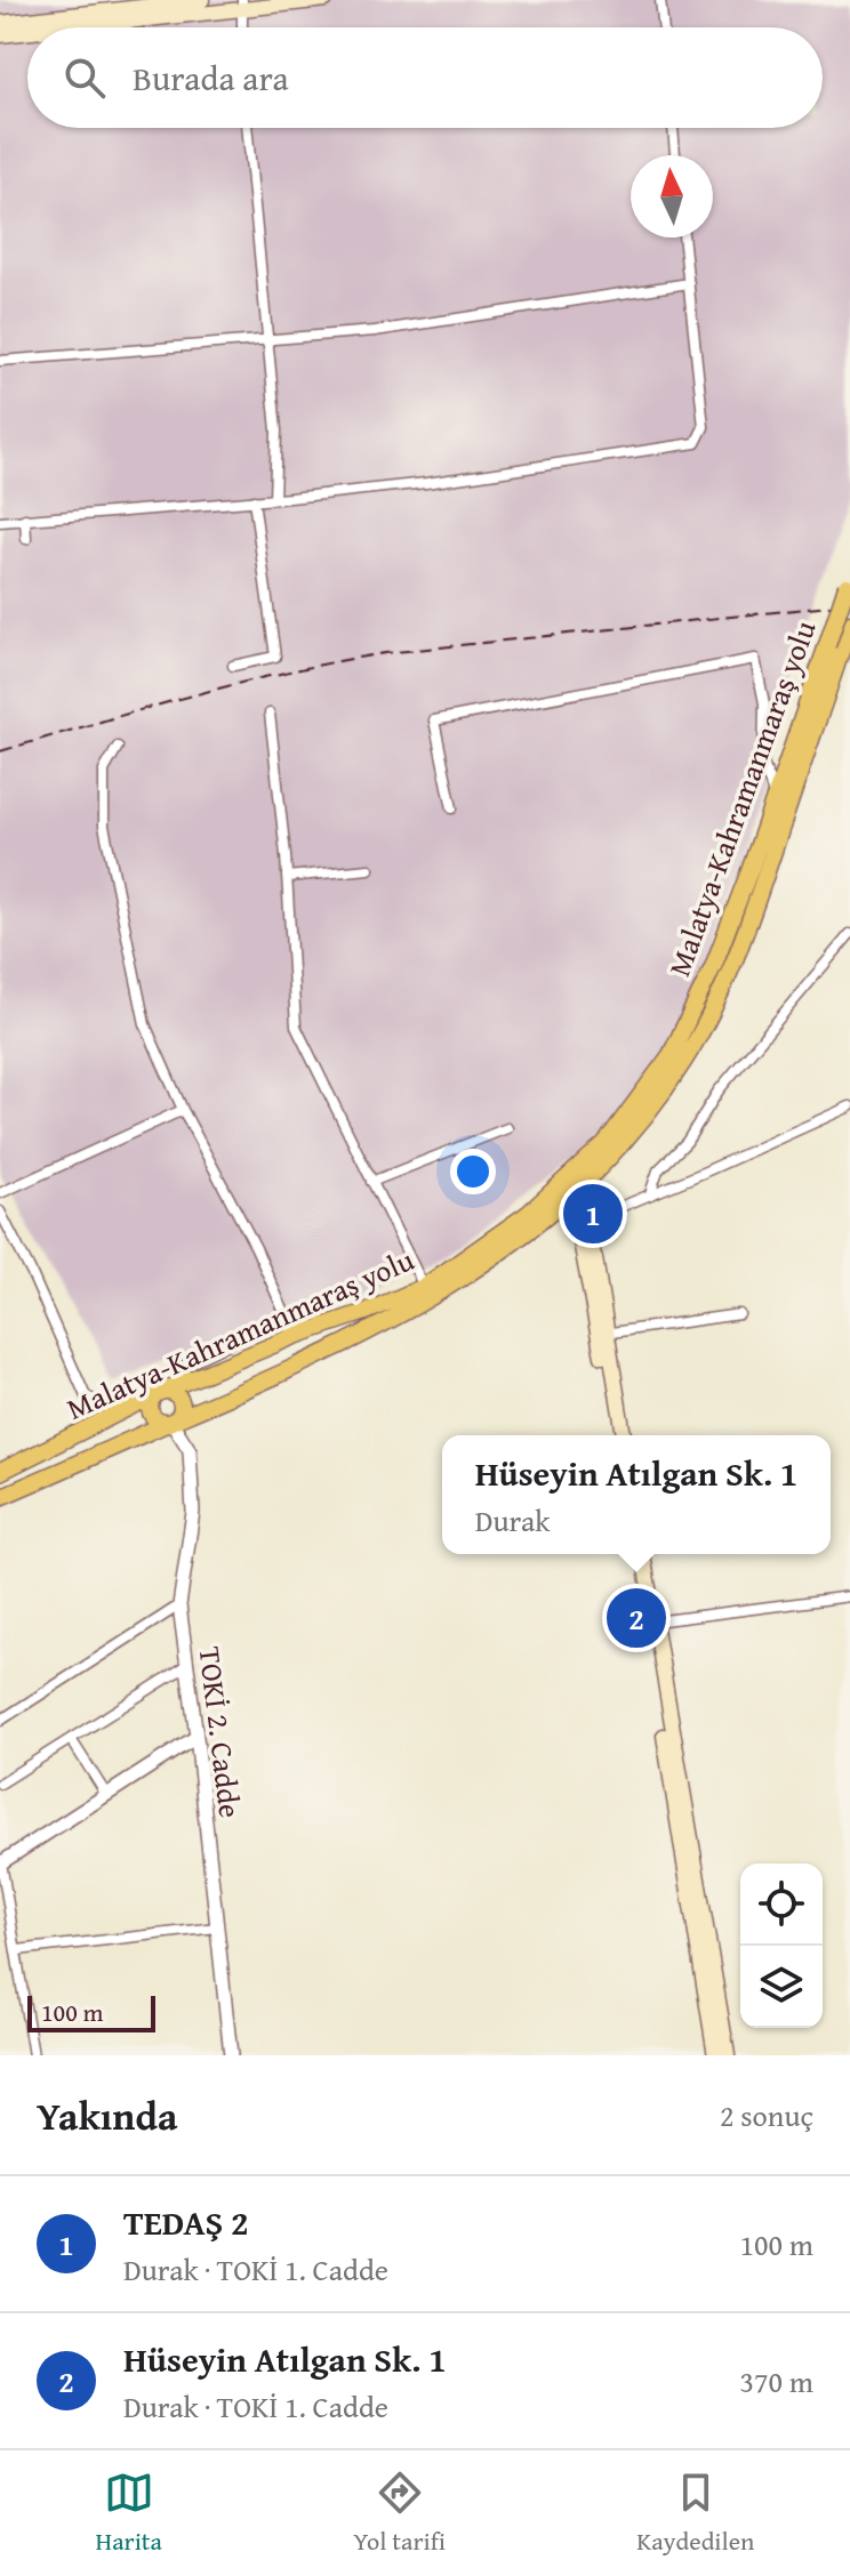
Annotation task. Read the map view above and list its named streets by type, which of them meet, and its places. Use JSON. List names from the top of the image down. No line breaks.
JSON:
{"streets":{"highway":["Malatya-Kahramanmaraş yolu"],"street":["TOKİ 2. Cadde"]},"scale_bar":"100 m","north":"top","page":{"search":"Burada ara","pins":["1","2"],"popup":["Hüseyin Atılgan Sk. 1","Durak"],"scale":"100 m","heading":["Yakında","2 sonuç"],"list":[{"mark":"1","name":"TEDAŞ 2","note":"Durak · TOKİ 1. Cadde","value":"100 m"},{"mark":"2","name":"Hüseyin Atılgan Sk. 1","note":"Durak · TOKİ 1. Cadde","value":"370 m"}],"nav":["Harita","Yol tarifi","Kaydedilen"]}}
